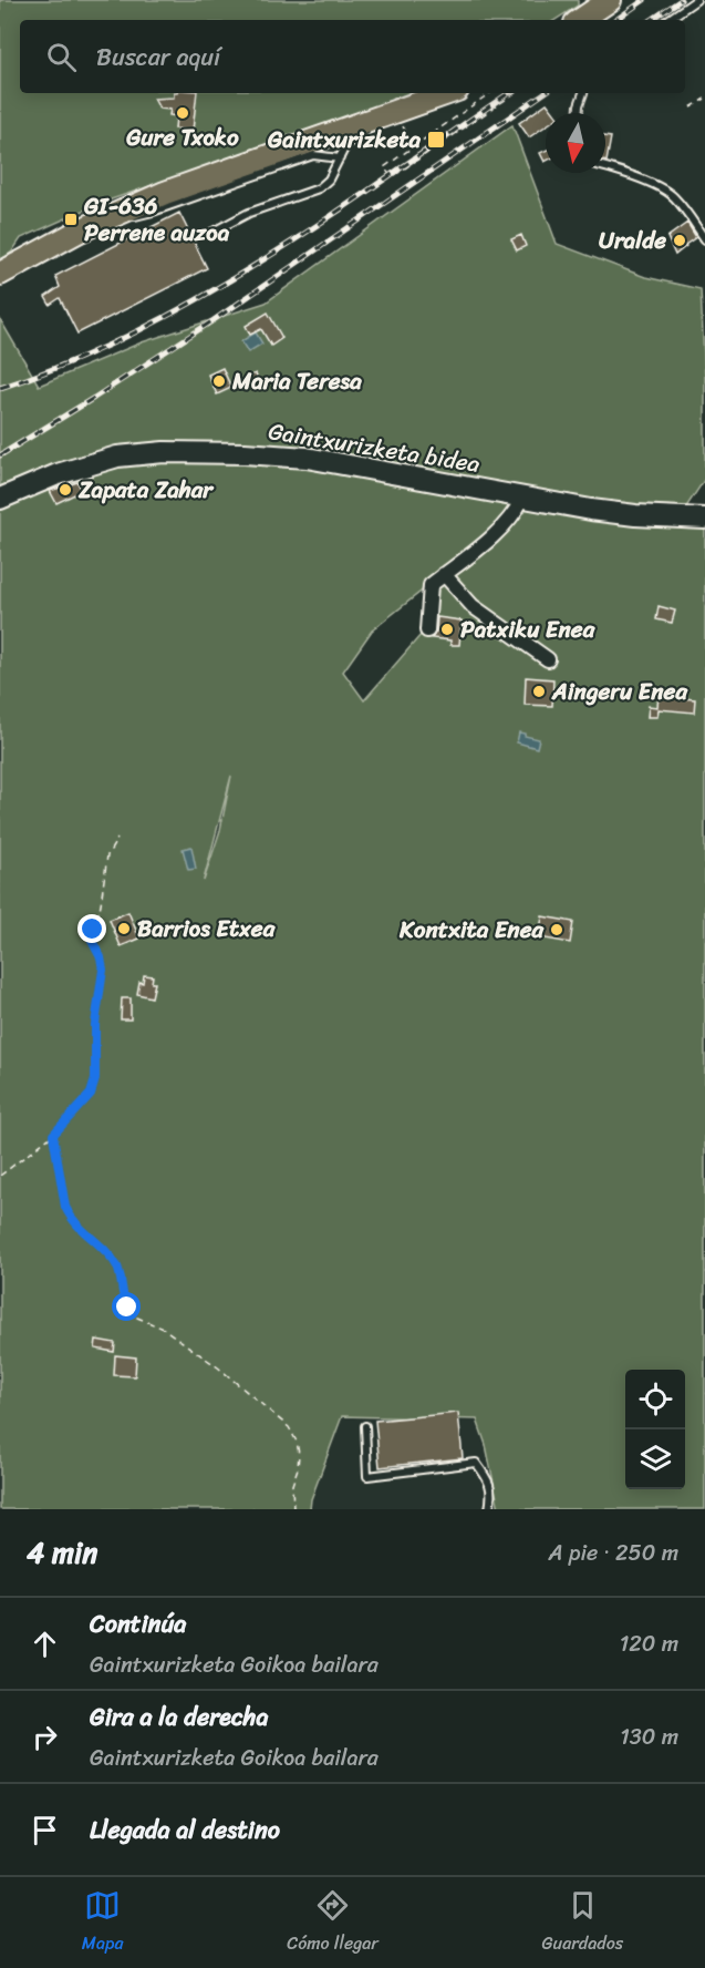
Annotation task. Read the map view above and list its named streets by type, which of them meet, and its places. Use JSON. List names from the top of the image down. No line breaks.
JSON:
{"streets":{"main road":["Gaintxurizketa bidea"]},"places":{"other":["Gure Txoko","Uralde","Maria Teresa","Zapata Zahar","Patxiku Enea","Aingeru Enea","Barrios Etxea","Kontxita Enea"],"transit":["Gaintxurizketa","GI-636 Perrene auzoa"]},"north":"bottom","page":{"search":"Buscar aquí","heading":["4 min","A pie · 250 m"],"list":[["Continúa","Gaintxurizketa Goikoa bailara","120 m"],["Gira a la derecha","Gaintxurizketa Goikoa bailara","130 m"],"Llegada al destino"],"nav":["Mapa","Cómo llegar","Guardados"]}}
